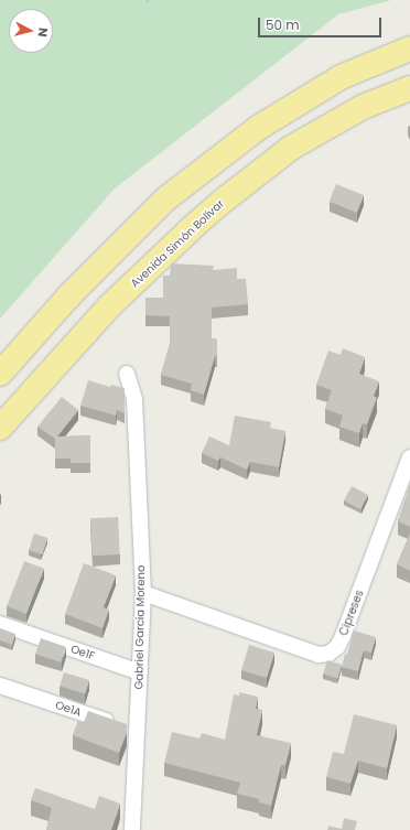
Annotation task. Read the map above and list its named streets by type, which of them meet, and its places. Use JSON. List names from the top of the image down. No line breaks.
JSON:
{"streets":{"highway":["Avenida Simón Bolívar"],"street":["Cipreses","Gabriel Garcia Moreno","Oe1F","Oe1A"]},"crossings":[["Cipreses","Gabriel Garcia Moreno"],["Gabriel Garcia Moreno","Oe1F"],["Gabriel Garcia Moreno","Oe1A"]],"scale_bar":"50 m","north":"right"}
